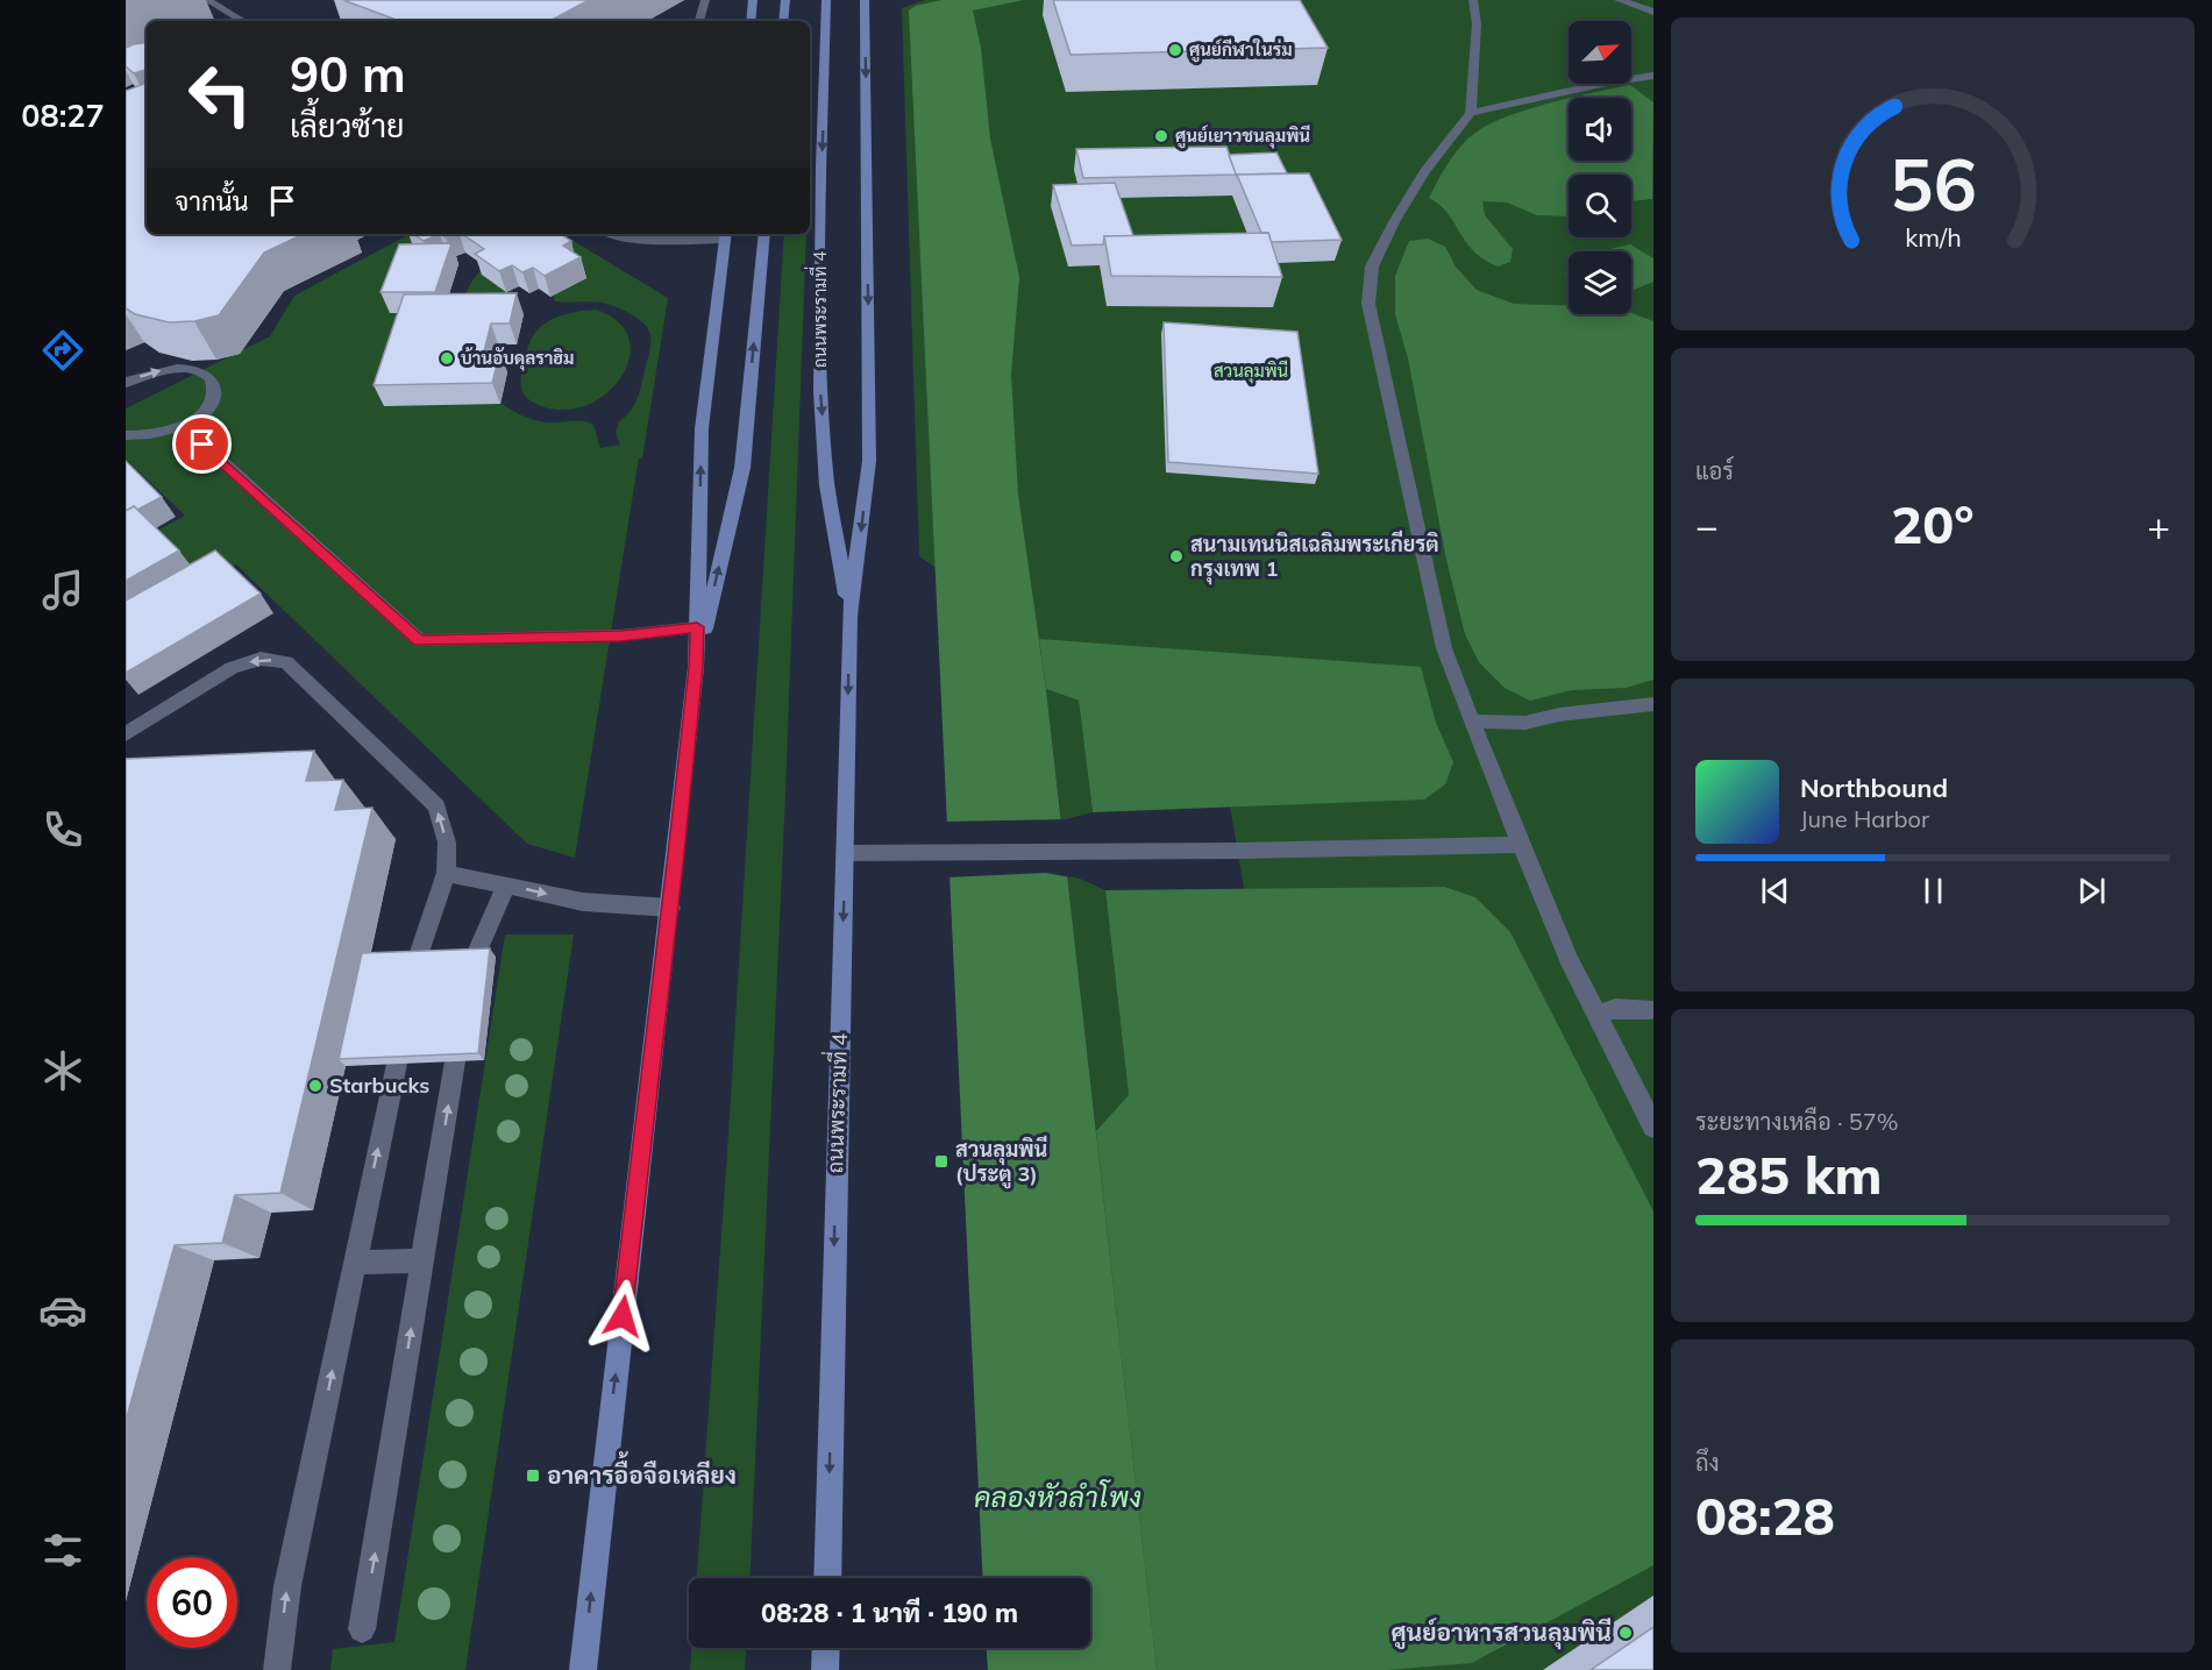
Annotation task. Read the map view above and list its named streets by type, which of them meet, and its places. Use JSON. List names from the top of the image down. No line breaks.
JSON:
{"streets":{"main road":["ถนนพระรามที่ 4"]},"water":["คลองหัวลำโพง"],"parks":["สวนลุมพินี"],"places":{"other":["ศูนย์กีฬาในร่ม","ศูนย์เยาวชนลุมพินี","บ้านอับดุลราฮิม","สนามเทนนิสเฉลิมพระเกียรติ กรุงเทพ 1","Starbucks","ศูนย์อาหารสวนลุมพินี"],"transit":["สวนลุมพินี (ประตู 3)","อาคารอื้อจือเหลียง"]},"north":"top right","page":{"tabs":"08:27","turn":["90 m","เลี้ยวซ้าย"],"then":"จากนั้น","tile":["แอร์",["ระยะทางเหลือ · 57%","285 km"],["ถึง","08:28"]],"heat":["−","20°","+"],"song":["Northbound","June Harbor"],"limit":"60","trip":"08:28 · 1 นาที · 190 m","gauge":["56","km/h"]}}
